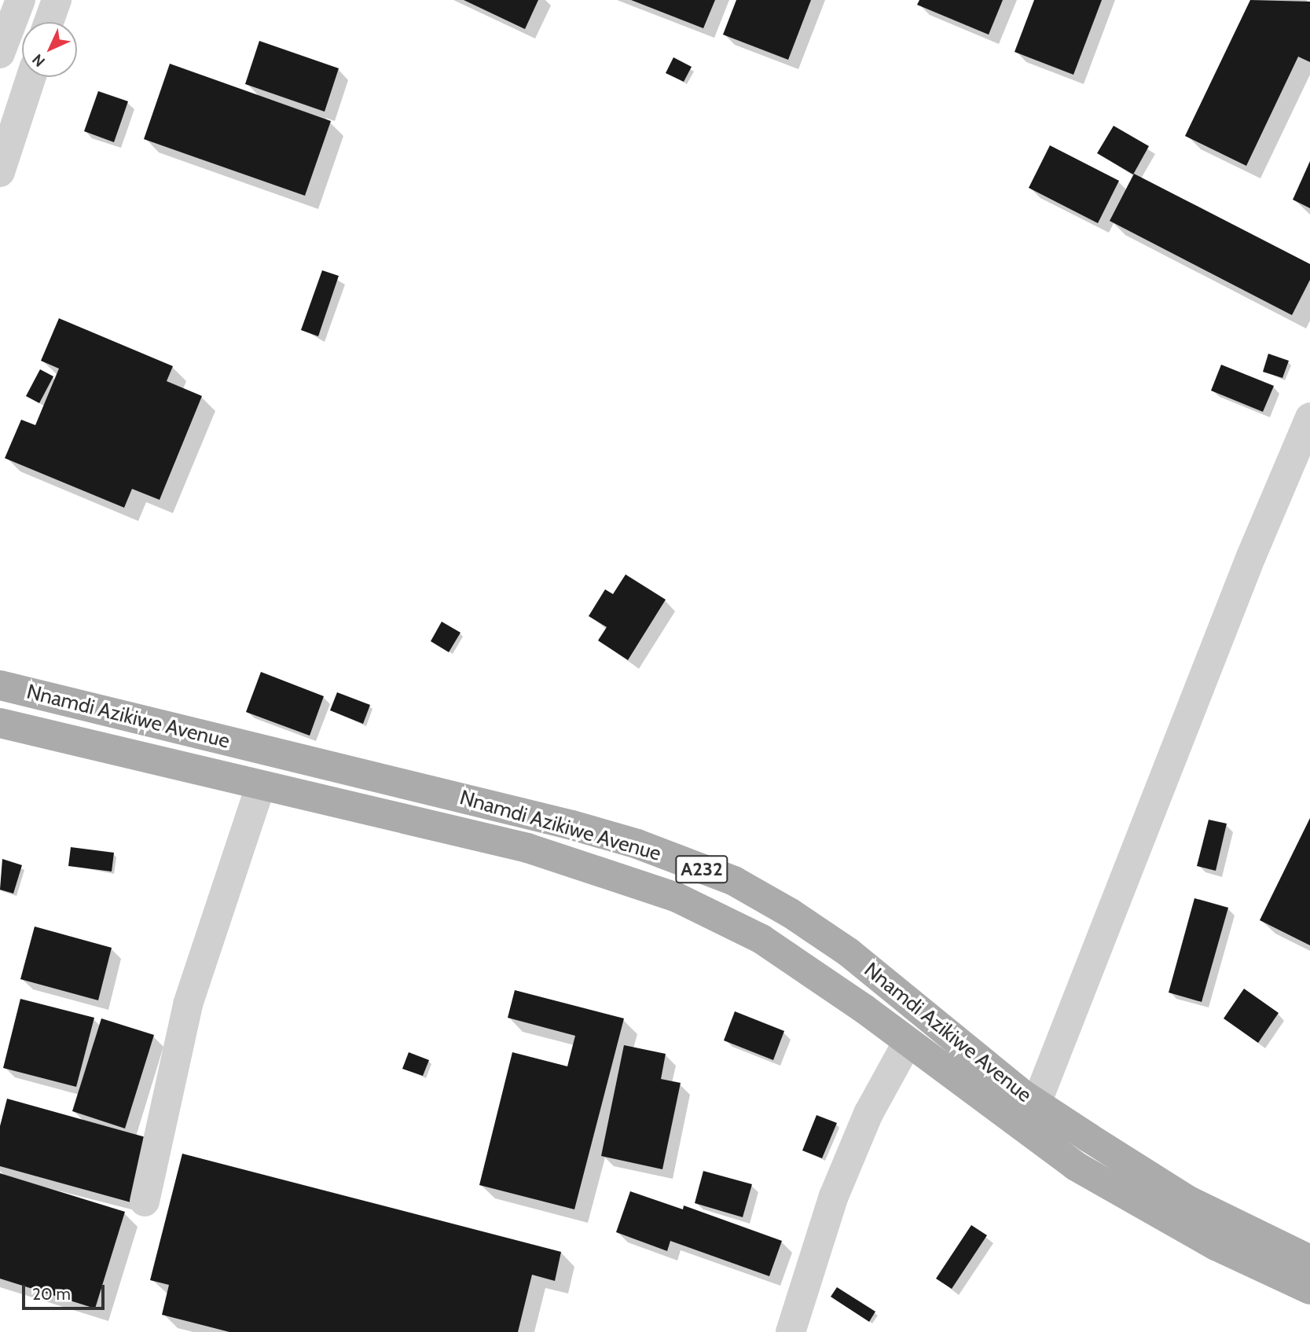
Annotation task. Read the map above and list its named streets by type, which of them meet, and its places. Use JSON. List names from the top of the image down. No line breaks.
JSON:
{"streets":{"main road":["Nnamdi Azikiwe Avenue","A232"]},"scale_bar":"20 m","north":"bottom left"}
